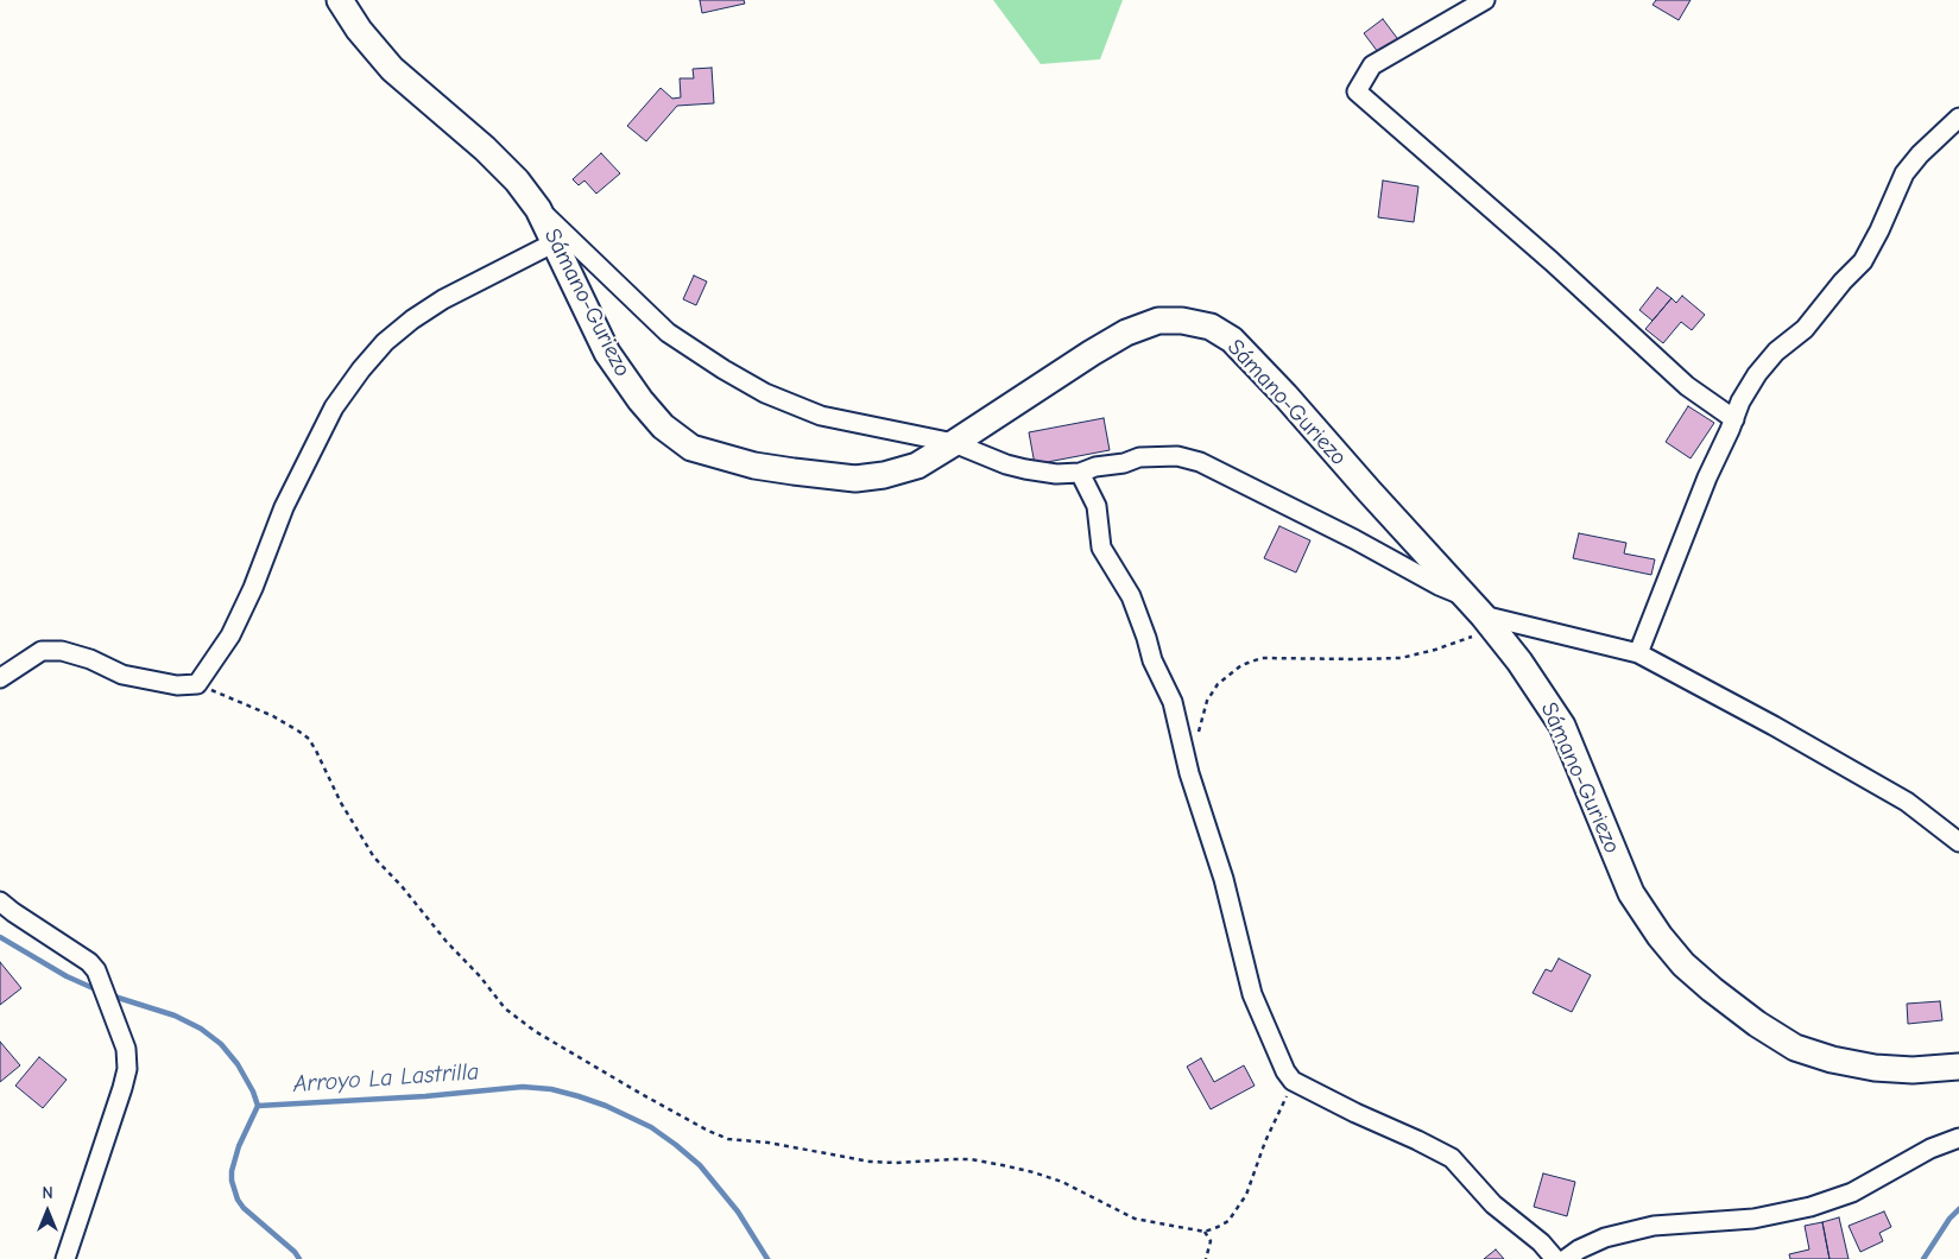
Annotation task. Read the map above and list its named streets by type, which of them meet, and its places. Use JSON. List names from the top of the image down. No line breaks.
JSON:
{"streets":{"street":["Sámano-Guriezo"]},"water":["Arroyo La Lastrilla"],"north":"top"}
